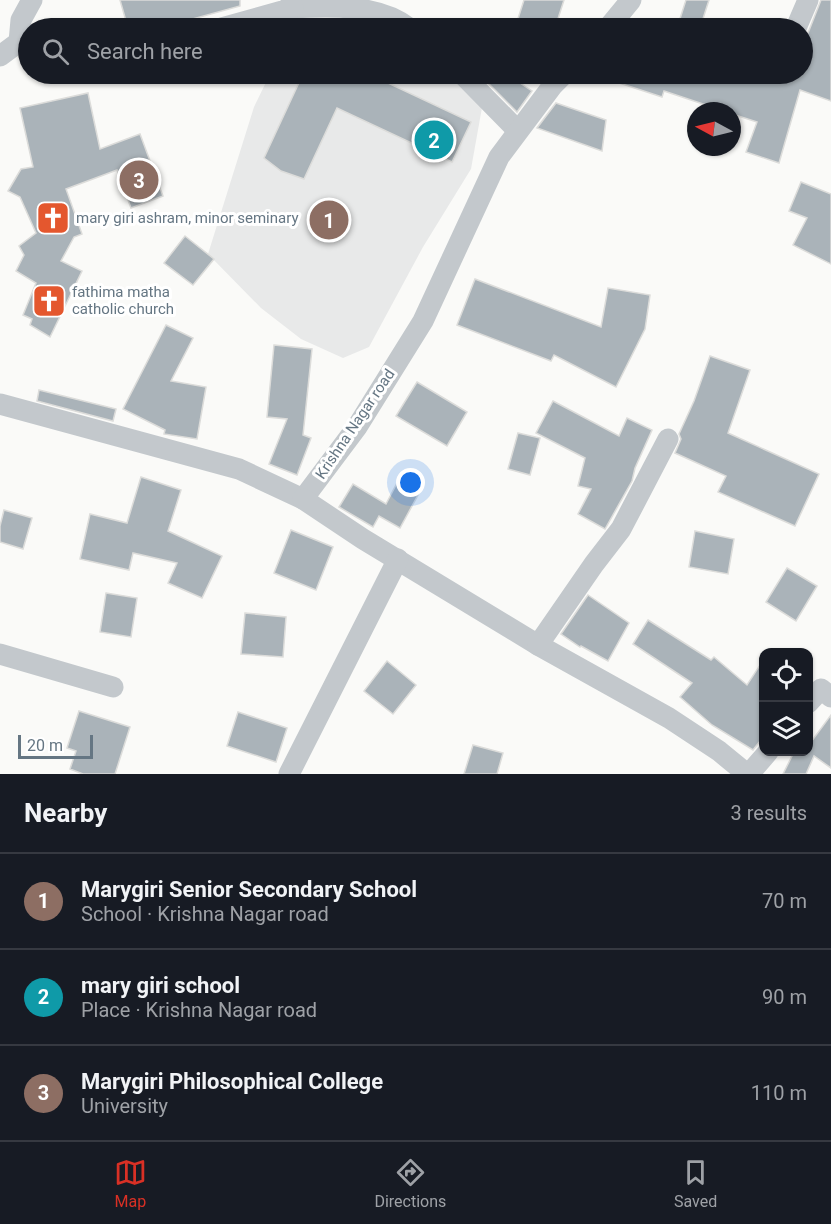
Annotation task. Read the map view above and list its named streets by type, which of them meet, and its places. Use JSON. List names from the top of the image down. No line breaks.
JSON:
{"streets":{"street":["Krishna Nagar road"]},"places":{"church":["mary giri ashram, minor seminary","fathima matha catholic church"]},"scale_bar":"20 m","north":"left","page":{"search":"Search here","pins":["2","3","1"],"scale":"20 m","heading":["Nearby","3 results"],"list":[{"mark":"1","name":"Marygiri Senior Secondary School","note":"School · Krishna Nagar road","value":"70 m"},{"mark":"2","name":"mary giri school","note":"Place · Krishna Nagar road","value":"90 m"},{"mark":"3","name":"Marygiri Philosophical College","note":"University","value":"110 m"}],"nav":["Map","Directions","Saved"]}}
